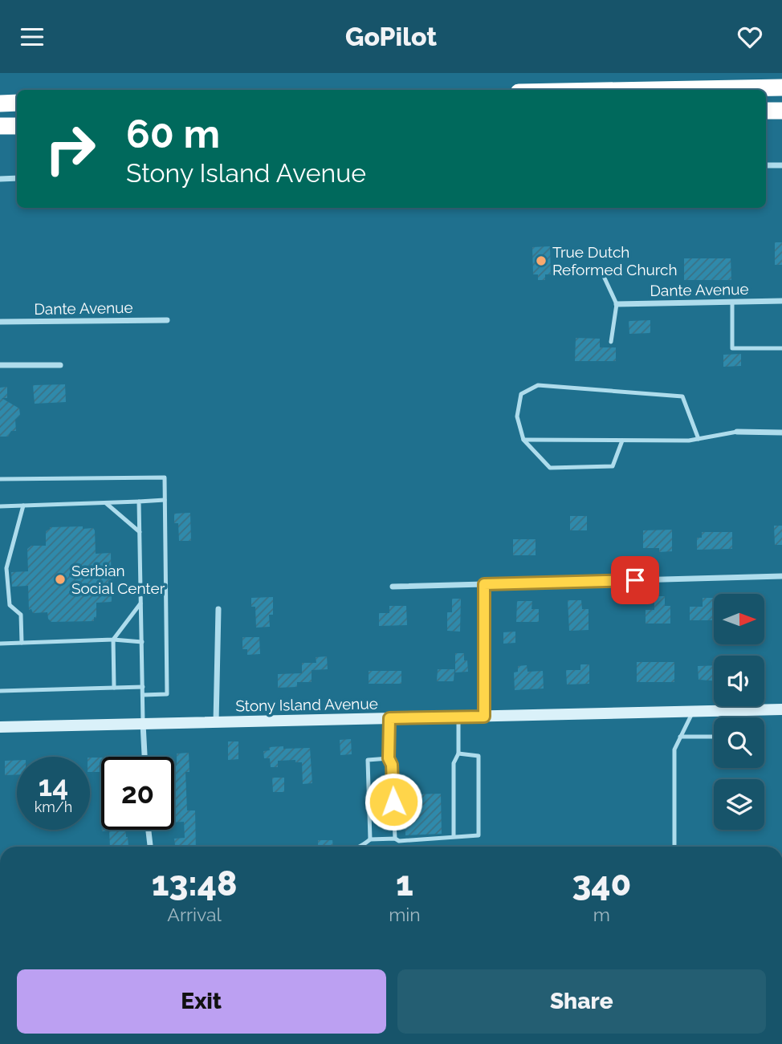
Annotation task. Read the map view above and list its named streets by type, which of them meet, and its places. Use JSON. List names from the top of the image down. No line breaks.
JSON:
{"streets":{"street":["Dante Avenue","Stony Island Avenue"]},"places":["True Dutch Reformed Church","Serbian Social Center"],"north":"right","page":{"header":"GoPilot","turn":["60 m","Stony Island Avenue"],"speed":"14 km/h","limit":"20","eta":["13:48","Arrival","1","min","340","m"],"buttons":["Exit","Share"]}}
